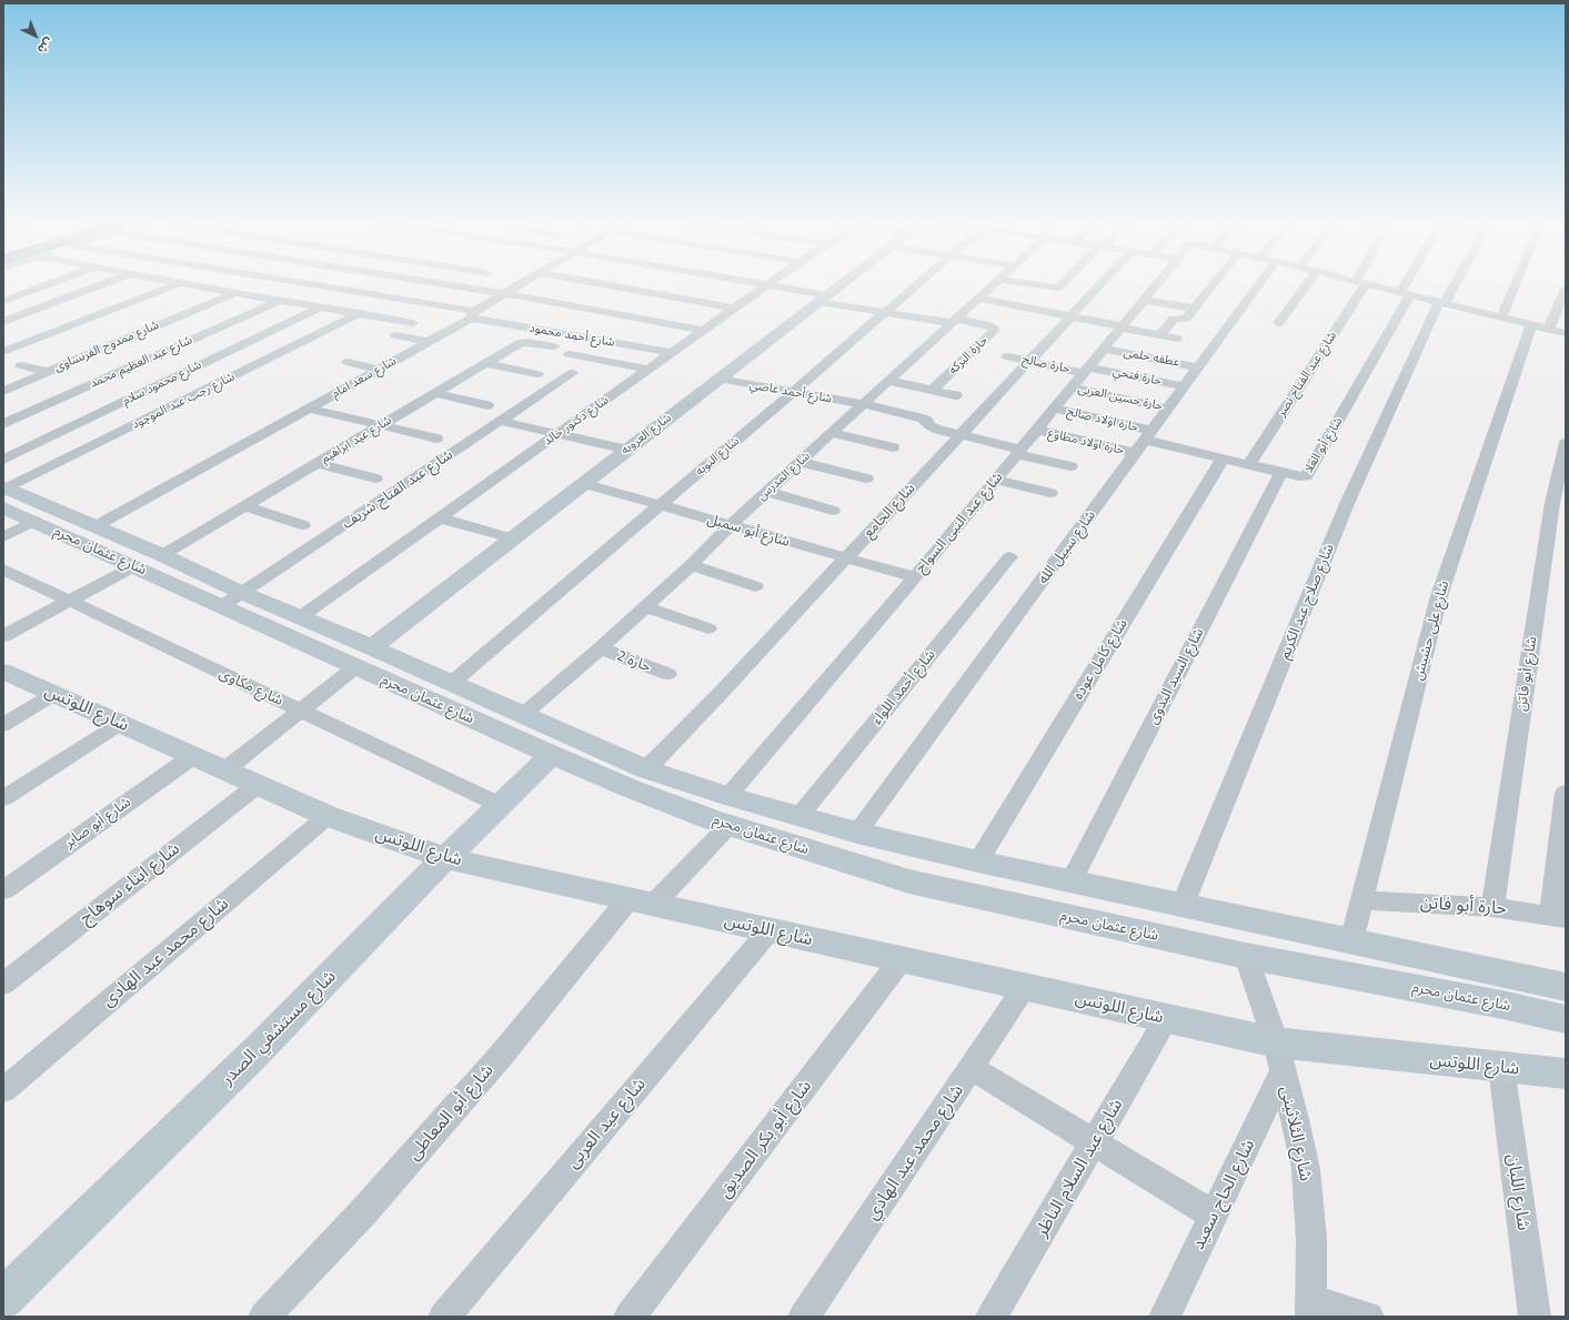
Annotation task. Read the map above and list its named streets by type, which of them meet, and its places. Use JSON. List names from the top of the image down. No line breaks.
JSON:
{"streets":{"street":["شارع أحمد محمود","شارع ممدوح الفرنساوى","حارة البركه","عطفه حلمى","شارع عبد العظيم محمد","حارة صالح","شارع عبد الفتاح نصر","حارة فتحي","شارع سعد امام","شارع محمود سلام","شارع أحمد عاصي","حارة حسين العربى","شارع رجب عبد الموجود","حارة اولاد صالح","شارع دكتور خالد","شارع العروبه","شارع عيد ابراهيم","حارة اولاد مطاوع","شارع أبو العلا","شارع النوبه","شارع المدرس","شارع عبد الفتاح شريف","شارع الجامع","شارع عبد النبى السواح","شارع أبو سمبل","شارع سبيل الله","شارع عثمان محرم","شارع صلاح عبد الكريم","شارع على حشيش","شارع كامل عوده","حارة 2","شارع أبو فاتن","شارع السيد البدوى","شارع مكاوى","شارع أحمد اللواء","شارع اللوتس","شارع أبو صابر","شارع ابناء سوهاج","حارة أبو فاتن","شارع محمد عبد الهادى","شارع مستشفي الصدر","شارع أبو المعاطى","شارع عيد العربى","شارع الثلاثينى","شارع أبو بكر الصديق","شارع محمد عبد الهادي","شارع عبد السلام الناظر","شارع اللبان","شارع الحاج سعيد"]},"crossings":[["شارع أحمد محمود","شارع سعد امام"],["شارع أحمد محمود","شارع دكتور خالد"],["حارة البركه","شارع المدرس"],["عطفه حلمى","شارع عبد النبى السواح"],["عطفه حلمى","شارع سبيل الله"],["حارة صالح","حارة فتحي"],["حارة صالح","شارع الجامع"],["حارة صالح","شارع عبد النبى السواح"],["شارع عبد الفتاح نصر","شارع أبو العلا"],["حارة فتحي","شارع عبد النبى السواح"],["حارة فتحي","شارع سبيل الله"],["شارع سعد امام","شارع عثمان محرم"],["شارع أحمد عاصي","شارع العروبه"],["شارع أحمد عاصي","شارع النوبه"],["شارع أحمد عاصي","شارع المدرس"],["شارع أحمد عاصي","شارع الجامع"],["شارع أحمد عاصي","شارع عبد النبى السواح"],["حارة حسين العربى","شارع عبد النبى السواح"],["حارة حسين العربى","شارع سبيل الله"],["شارع رجب عبد الموجود","شارع عثمان محرم"],["حارة اولاد صالح","حارة اولاد مطاوع"],["حارة اولاد صالح","شارع أبو العلا"],["حارة اولاد صالح","شارع عبد النبى السواح"],["حارة اولاد صالح","شارع سبيل الله"],["شارع دكتور خالد","شارع عثمان محرم"],["شارع العروبه","شارع أبو سمبل"],["شارع العروبه","شارع عثمان محرم"],["شارع عيد ابراهيم","شارع عثمان محرم"],["حارة اولاد مطاوع","شارع أبو العلا"],["حارة اولاد مطاوع","شارع عبد النبى السواح"],["حارة اولاد مطاوع","شارع سبيل الله"],["شارع أبو العلا","شارع سبيل الله"],["شارع أبو العلا","شارع كامل عوده"],["شارع أبو العلا","شارع السيد البدوى"],["شارع النوبه","شارع أبو سمبل"],["شارع النوبه","شارع عثمان محرم"],["شارع المدرس","شارع أبو سمبل"],["شارع المدرس","شارع عثمان محرم"],["شارع المدرس","حارة 2"],["شارع عبد الفتاح شريف","شارع عثمان محرم"],["شارع الجامع","شارع أبو سمبل"],["شارع الجامع","شارع عثمان محرم"],["شارع عبد النبى السواح","شارع أبو سمبل"],["شارع عبد النبى السواح","شارع عثمان محرم"],["شارع سبيل الله","شارع عثمان محرم"],["شارع عثمان محرم","شارع صلاح عبد الكريم"],["شارع عثمان محرم","شارع على حشيش"],["شارع عثمان محرم","شارع كامل عوده"],["شارع عثمان محرم","شارع السيد البدوى"],["شارع عثمان محرم","شارع أحمد اللواء"],["شارع عثمان محرم","شارع مستشفي الصدر"],["شارع عثمان محرم","شارع أبو المعاطى"],["شارع عثمان محرم","شارع الثلاثينى"],["شارع على حشيش","حارة أبو فاتن"],["شارع أبو فاتن","حارة أبو فاتن"],["شارع مكاوى","شارع مستشفي الصدر"],["شارع اللوتس","شارع أبو صابر"],["شارع اللوتس","شارع ابناء سوهاج"],["شارع اللوتس","شارع محمد عبد الهادى"],["شارع اللوتس","شارع مستشفي الصدر"],["شارع اللوتس","شارع أبو المعاطى"],["شارع اللوتس","شارع عيد العربى"],["شارع اللوتس","شارع الثلاثينى"],["شارع اللوتس","شارع أبو بكر الصديق"],["شارع اللوتس","شارع محمد عبد الهادي"],["شارع اللوتس","شارع عبد السلام الناظر"],["شارع اللوتس","شارع اللبان"],["شارع اللوتس","شارع الحاج سعيد"],["شارع الثلاثينى","شارع الحاج سعيد"]],"north":"bottom right"}
